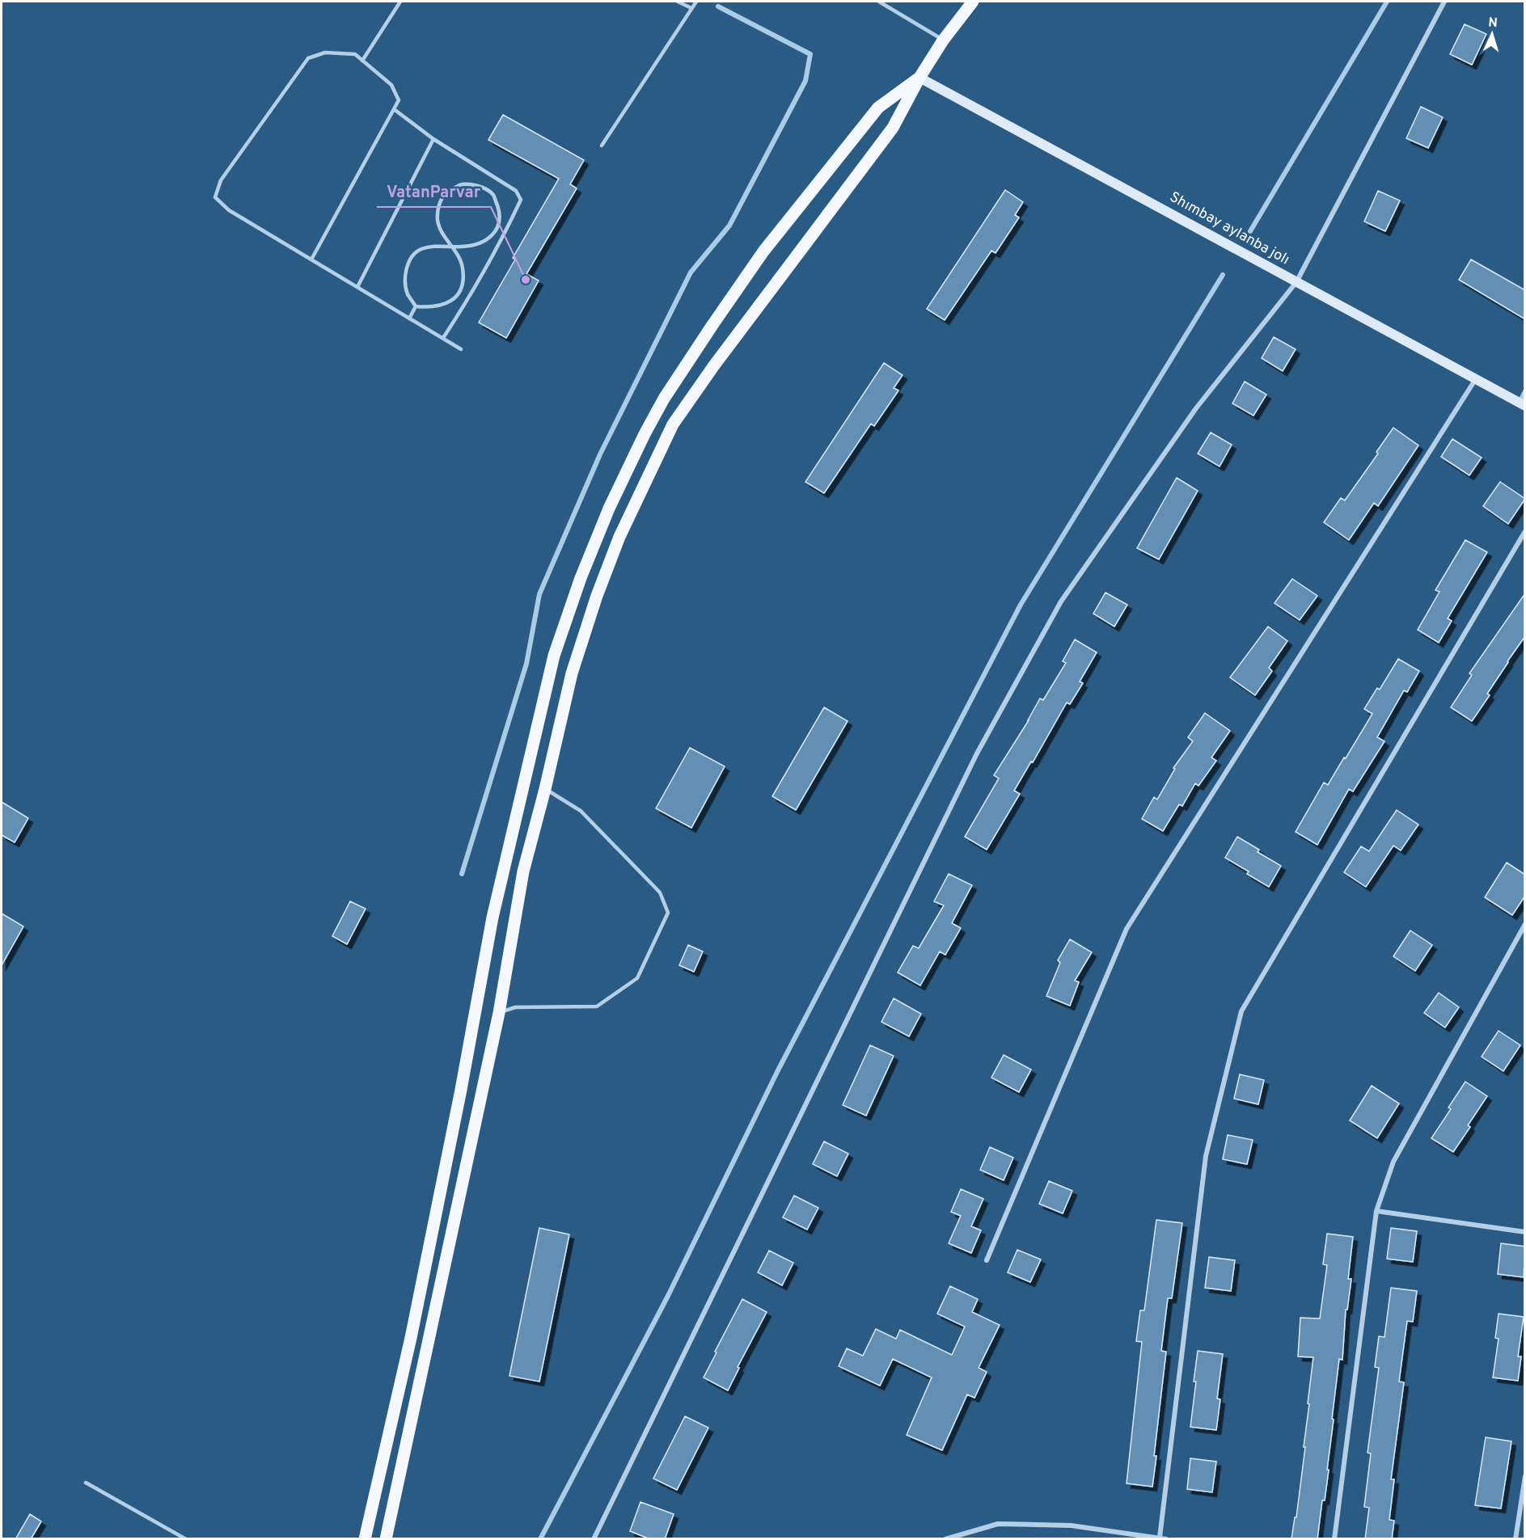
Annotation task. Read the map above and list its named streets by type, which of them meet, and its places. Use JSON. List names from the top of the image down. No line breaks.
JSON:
{"streets":{"main road":["Shımbay aylanba jolı"]},"places":["VatanParvar"],"north":"top"}
